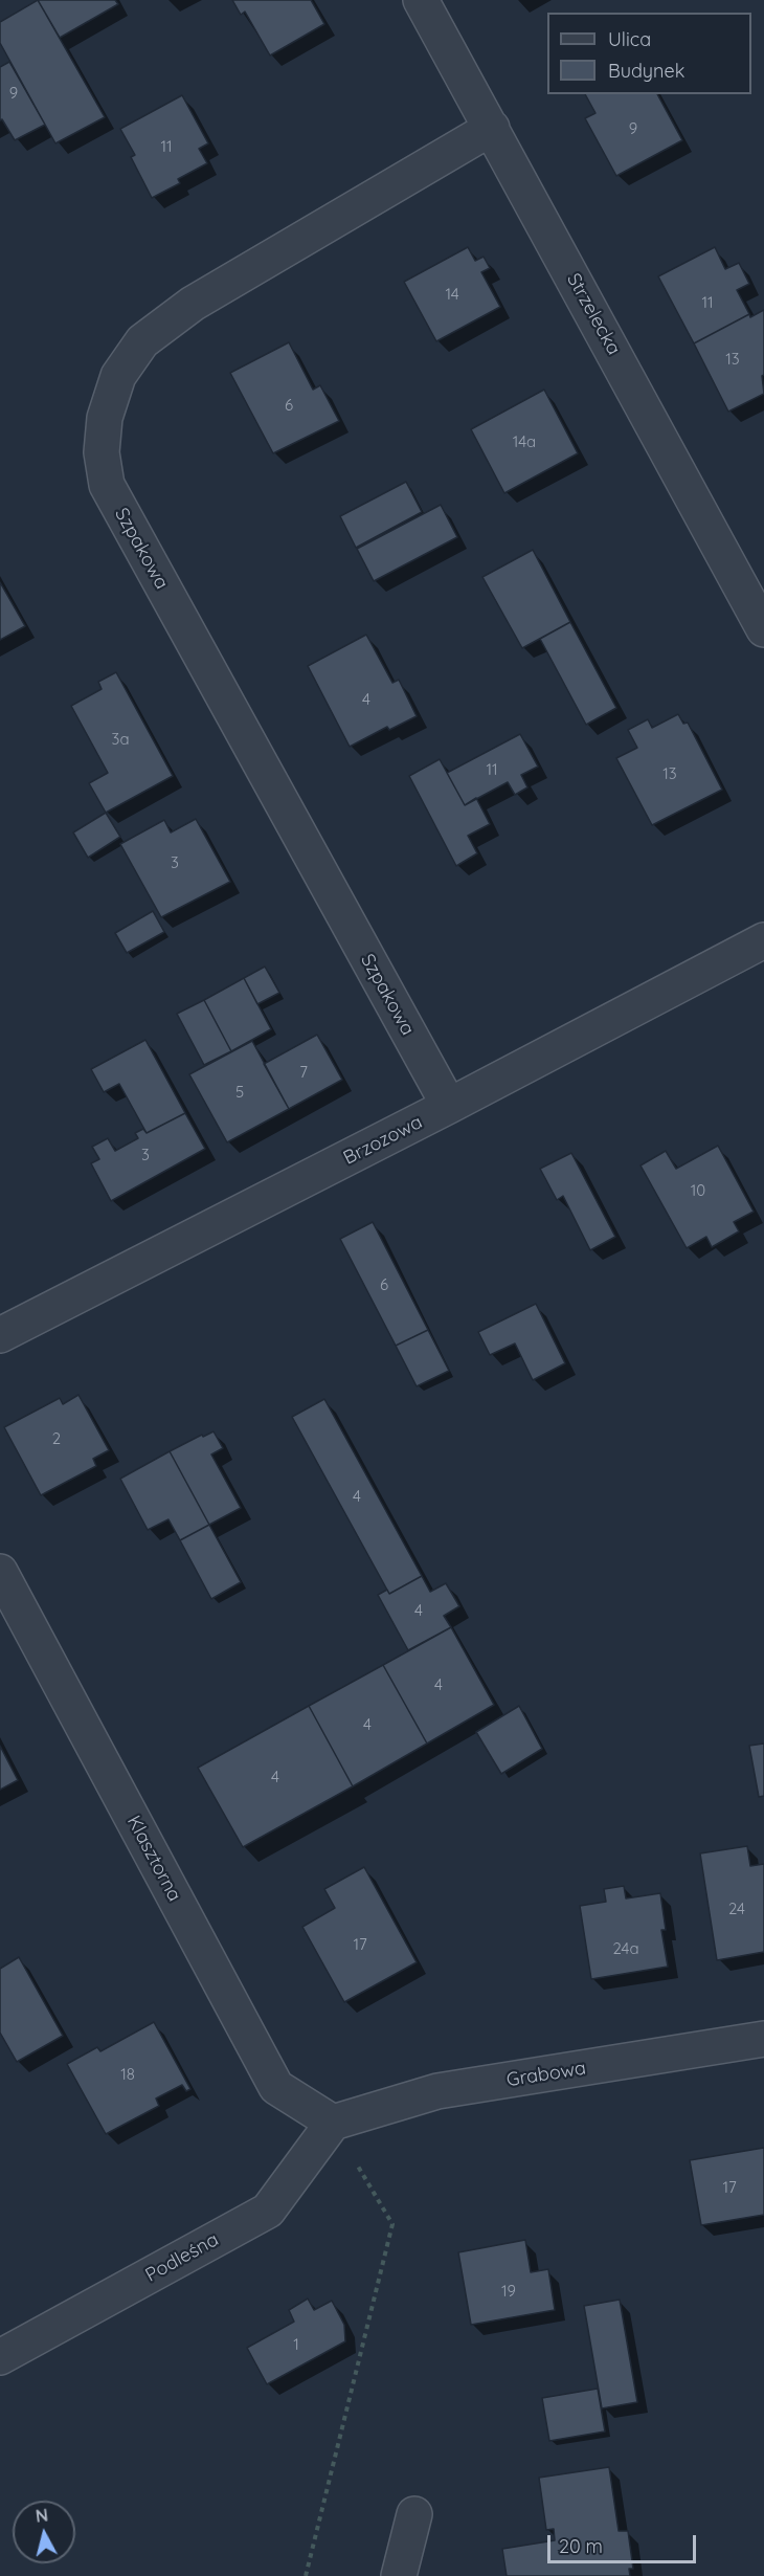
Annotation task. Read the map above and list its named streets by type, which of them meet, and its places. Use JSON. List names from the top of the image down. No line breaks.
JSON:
{"streets":{"street":["Strzelecka","Szpakowa","Brzozowa","Klasztorna","Grabowa","Podleśna"]},"crossings":[["Strzelecka","Szpakowa"],["Szpakowa","Brzozowa"],["Klasztorna","Grabowa"],["Klasztorna","Podleśna"],["Grabowa","Podleśna"]],"house_numbers":["9","9","11","14","11","13","6","14a","4","3a","11","13","3","7","5","3","10","6","2","4","4","4","4","4","24","17","24a","18","17","19","1"],"legend":["Ulica","Budynek"],"scale_bar":"20 m","north":"top"}
